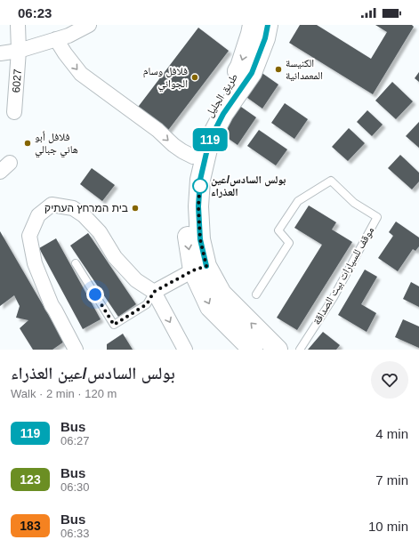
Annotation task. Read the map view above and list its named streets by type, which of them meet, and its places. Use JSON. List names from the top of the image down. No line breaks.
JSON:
{"streets":{"street":["6027","طريق الجليل"],"lane":["موقف للسيارات بيت الصداقة"]},"places":["الكنيسة المعمدانية","فلافل وسام الجواني","فلافل أبو هاني جبالي","بولس السادس/عين العذراء","בית המרחץ העתיק"],"lines":["bus line 119"],"page":{"status":"06:23","on_map":"119","heading":["بولس السادس/عين العذراء","Walk · 2 min · 120 m"],"list":[{"mark":"119","name":"Bus","note":"06:27","value":"4 min"},{"mark":"123","name":"Bus","note":"06:30","value":"7 min"},{"mark":"183","name":"Bus","note":"06:33","value":"10 min"}]}}
